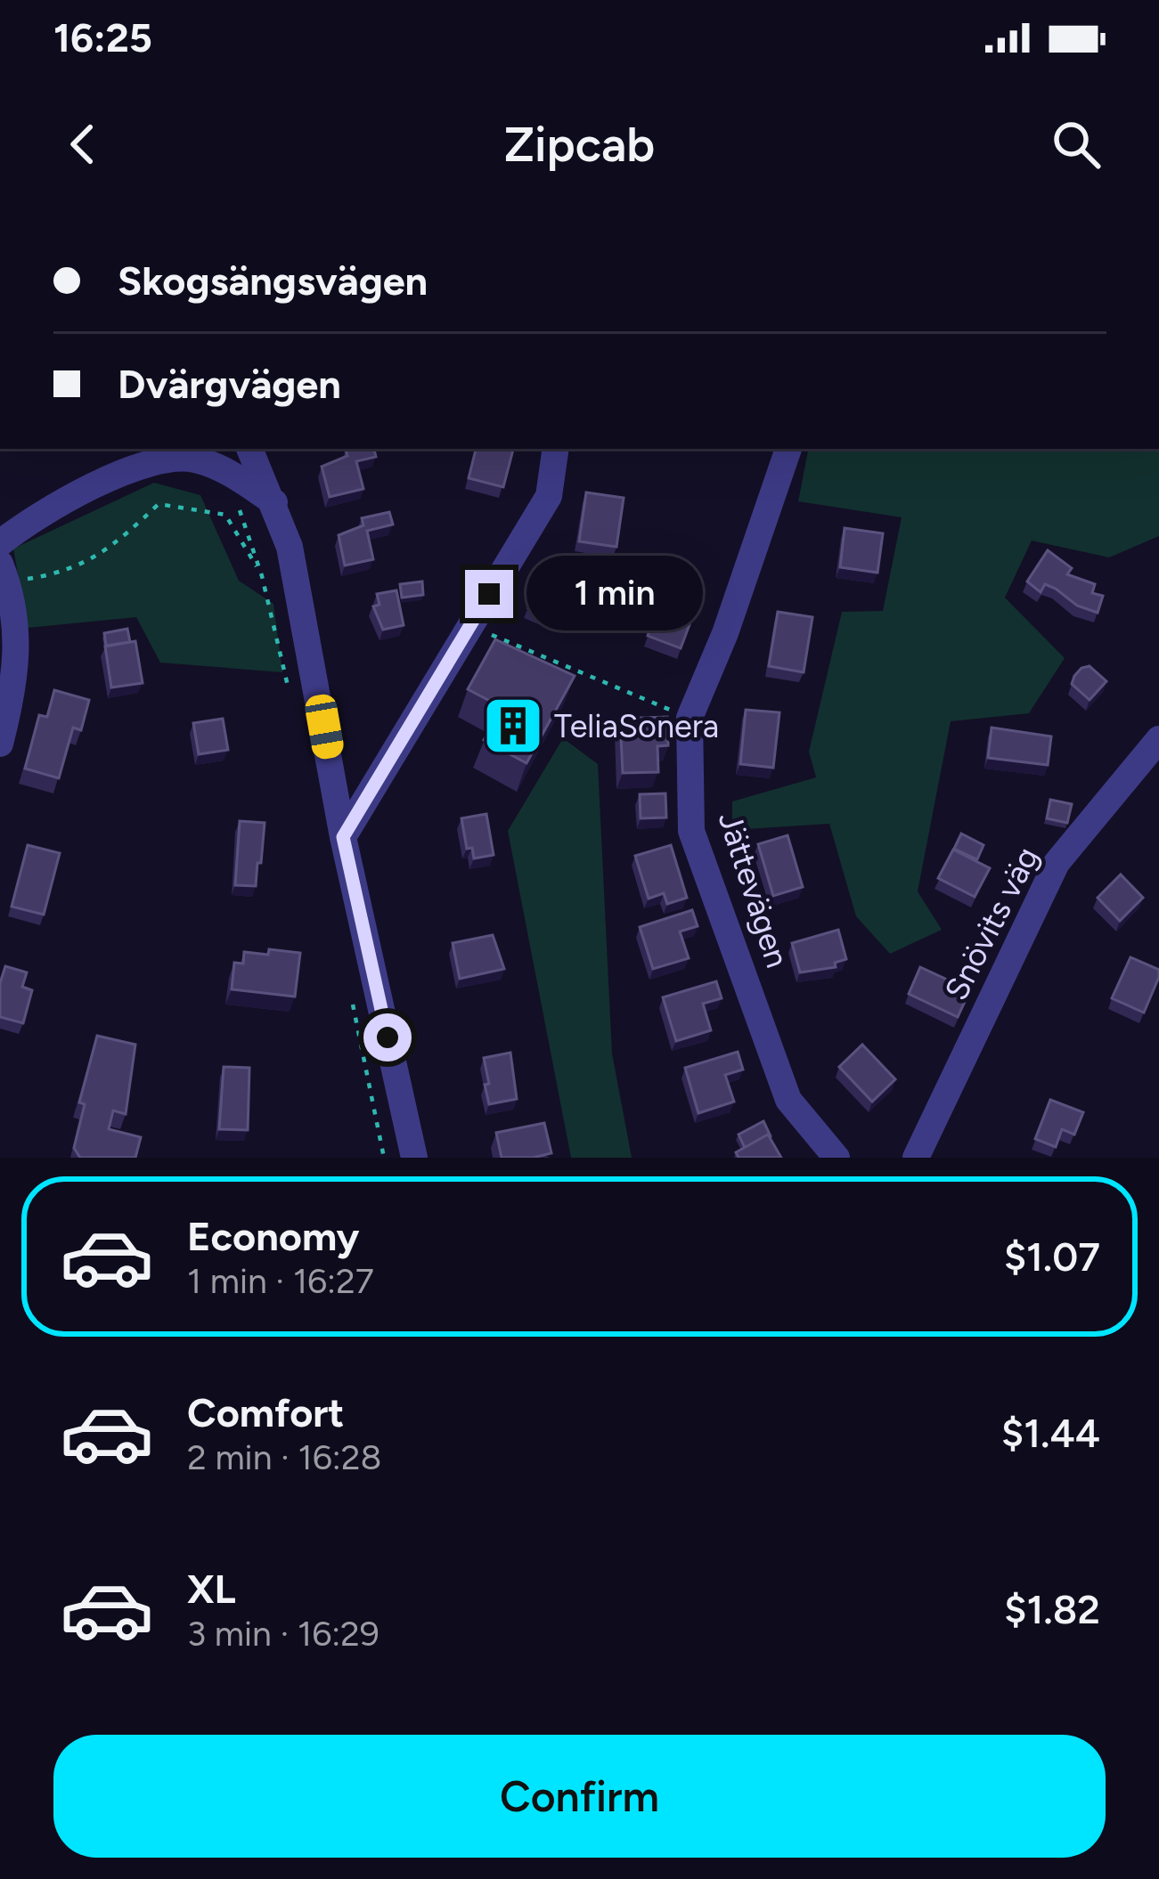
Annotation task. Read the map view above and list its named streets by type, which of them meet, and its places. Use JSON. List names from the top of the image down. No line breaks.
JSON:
{"streets":{"street":["Jättevägen","Snövits väg"]},"places":{"building":["TeliaSonera"]},"page":{"status":"16:25","header":"Zipcab","banner":["Skogsängsvägen","Dvärgvägen"],"bubble":"1 min","list":[{"name":"Economy","note":"1 min · 16:27","value":"$1.07"},{"name":"Comfort","note":"2 min · 16:28","value":"$1.44"},{"name":"XL","note":"3 min · 16:29","value":"$1.82"}],"buttons":"Confirm"}}
